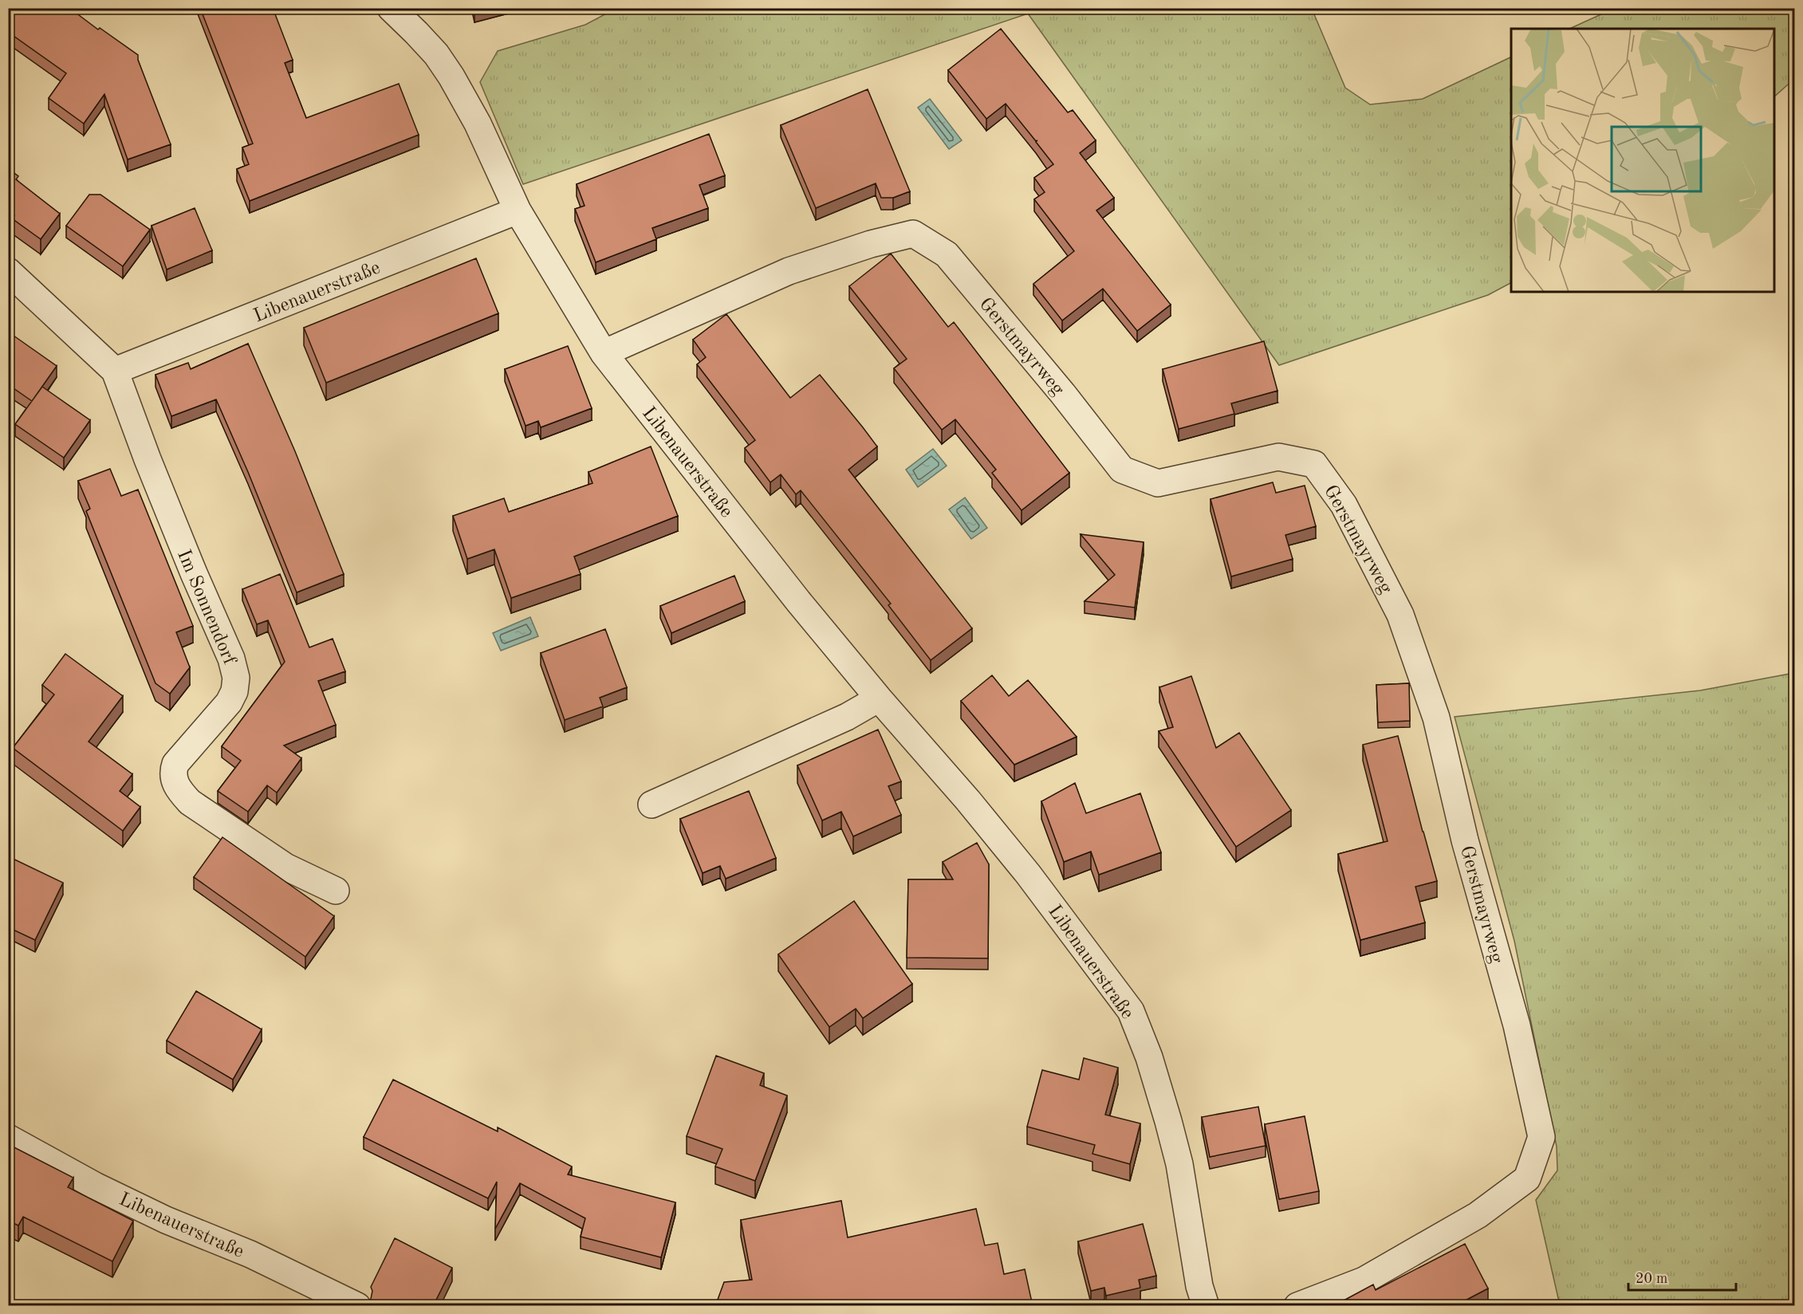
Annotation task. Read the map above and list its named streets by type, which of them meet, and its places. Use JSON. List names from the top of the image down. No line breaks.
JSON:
{"streets":{"street":["Libenauerstraße","Gerstmayrweg","Im Sonnendorf"]},"crossings":[["Libenauerstraße","Gerstmayrweg"],["Libenauerstraße","Im Sonnendorf"]],"scale_bar":"20 m"}
